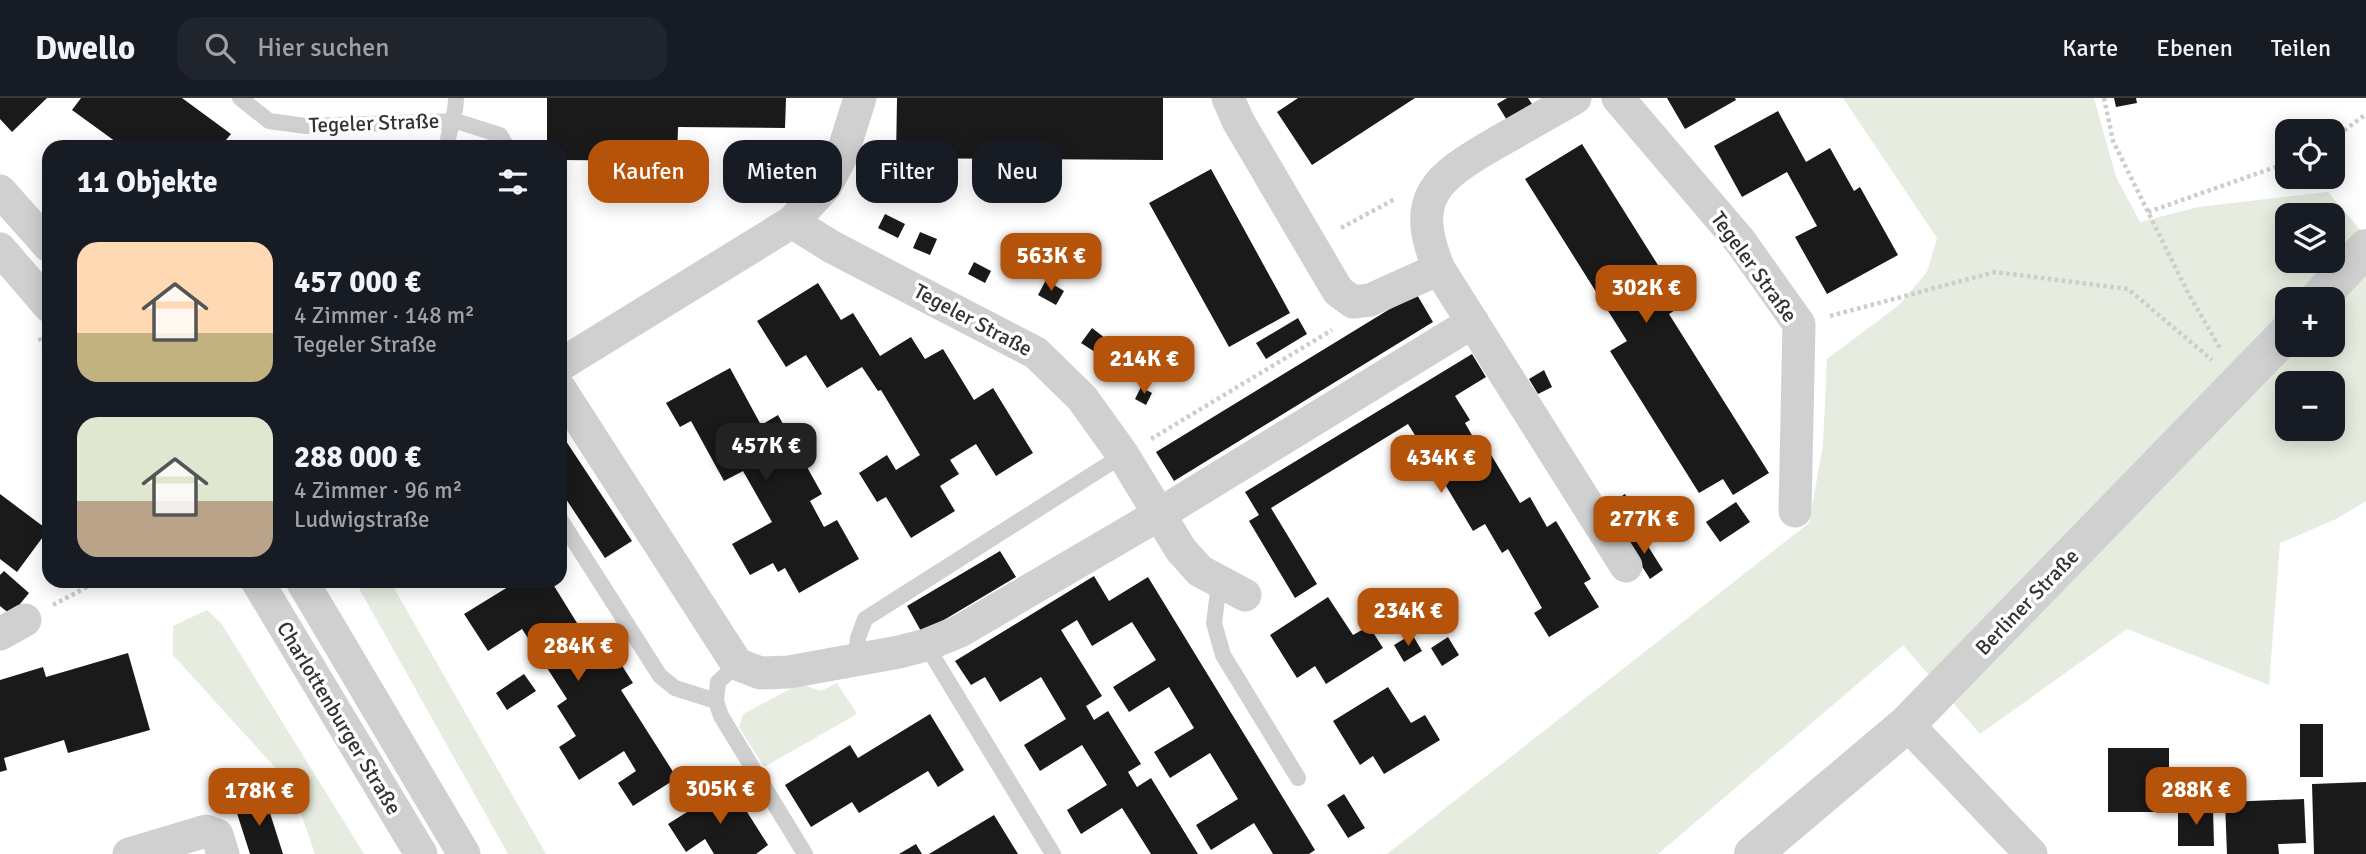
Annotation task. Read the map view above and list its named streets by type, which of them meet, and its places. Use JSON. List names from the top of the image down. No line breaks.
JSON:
{"streets":{"street":["Tegeler Straße","Berliner Straße","Charlottenburger Straße"]},"page":{"header":"Dwello","search":"Hier suchen","nav":["Karte","Ebenen","Teilen"],"map_buttons":["+","−"],"chip":["Kaufen","Mieten","Filter","Neu"],"heading":"11 Objekte","list":[{"name":"457 000 €","note":"4 Zimmer · 148 m² · Tegeler Straße"},{"name":"288 000 €","note":"4 Zimmer · 96 m² · Ludwigstraße"}],"price":["563K €","302K €","214K €","457K €","434K €","277K €","234K €","284K €","305K €","288K €","178K €"]}}
